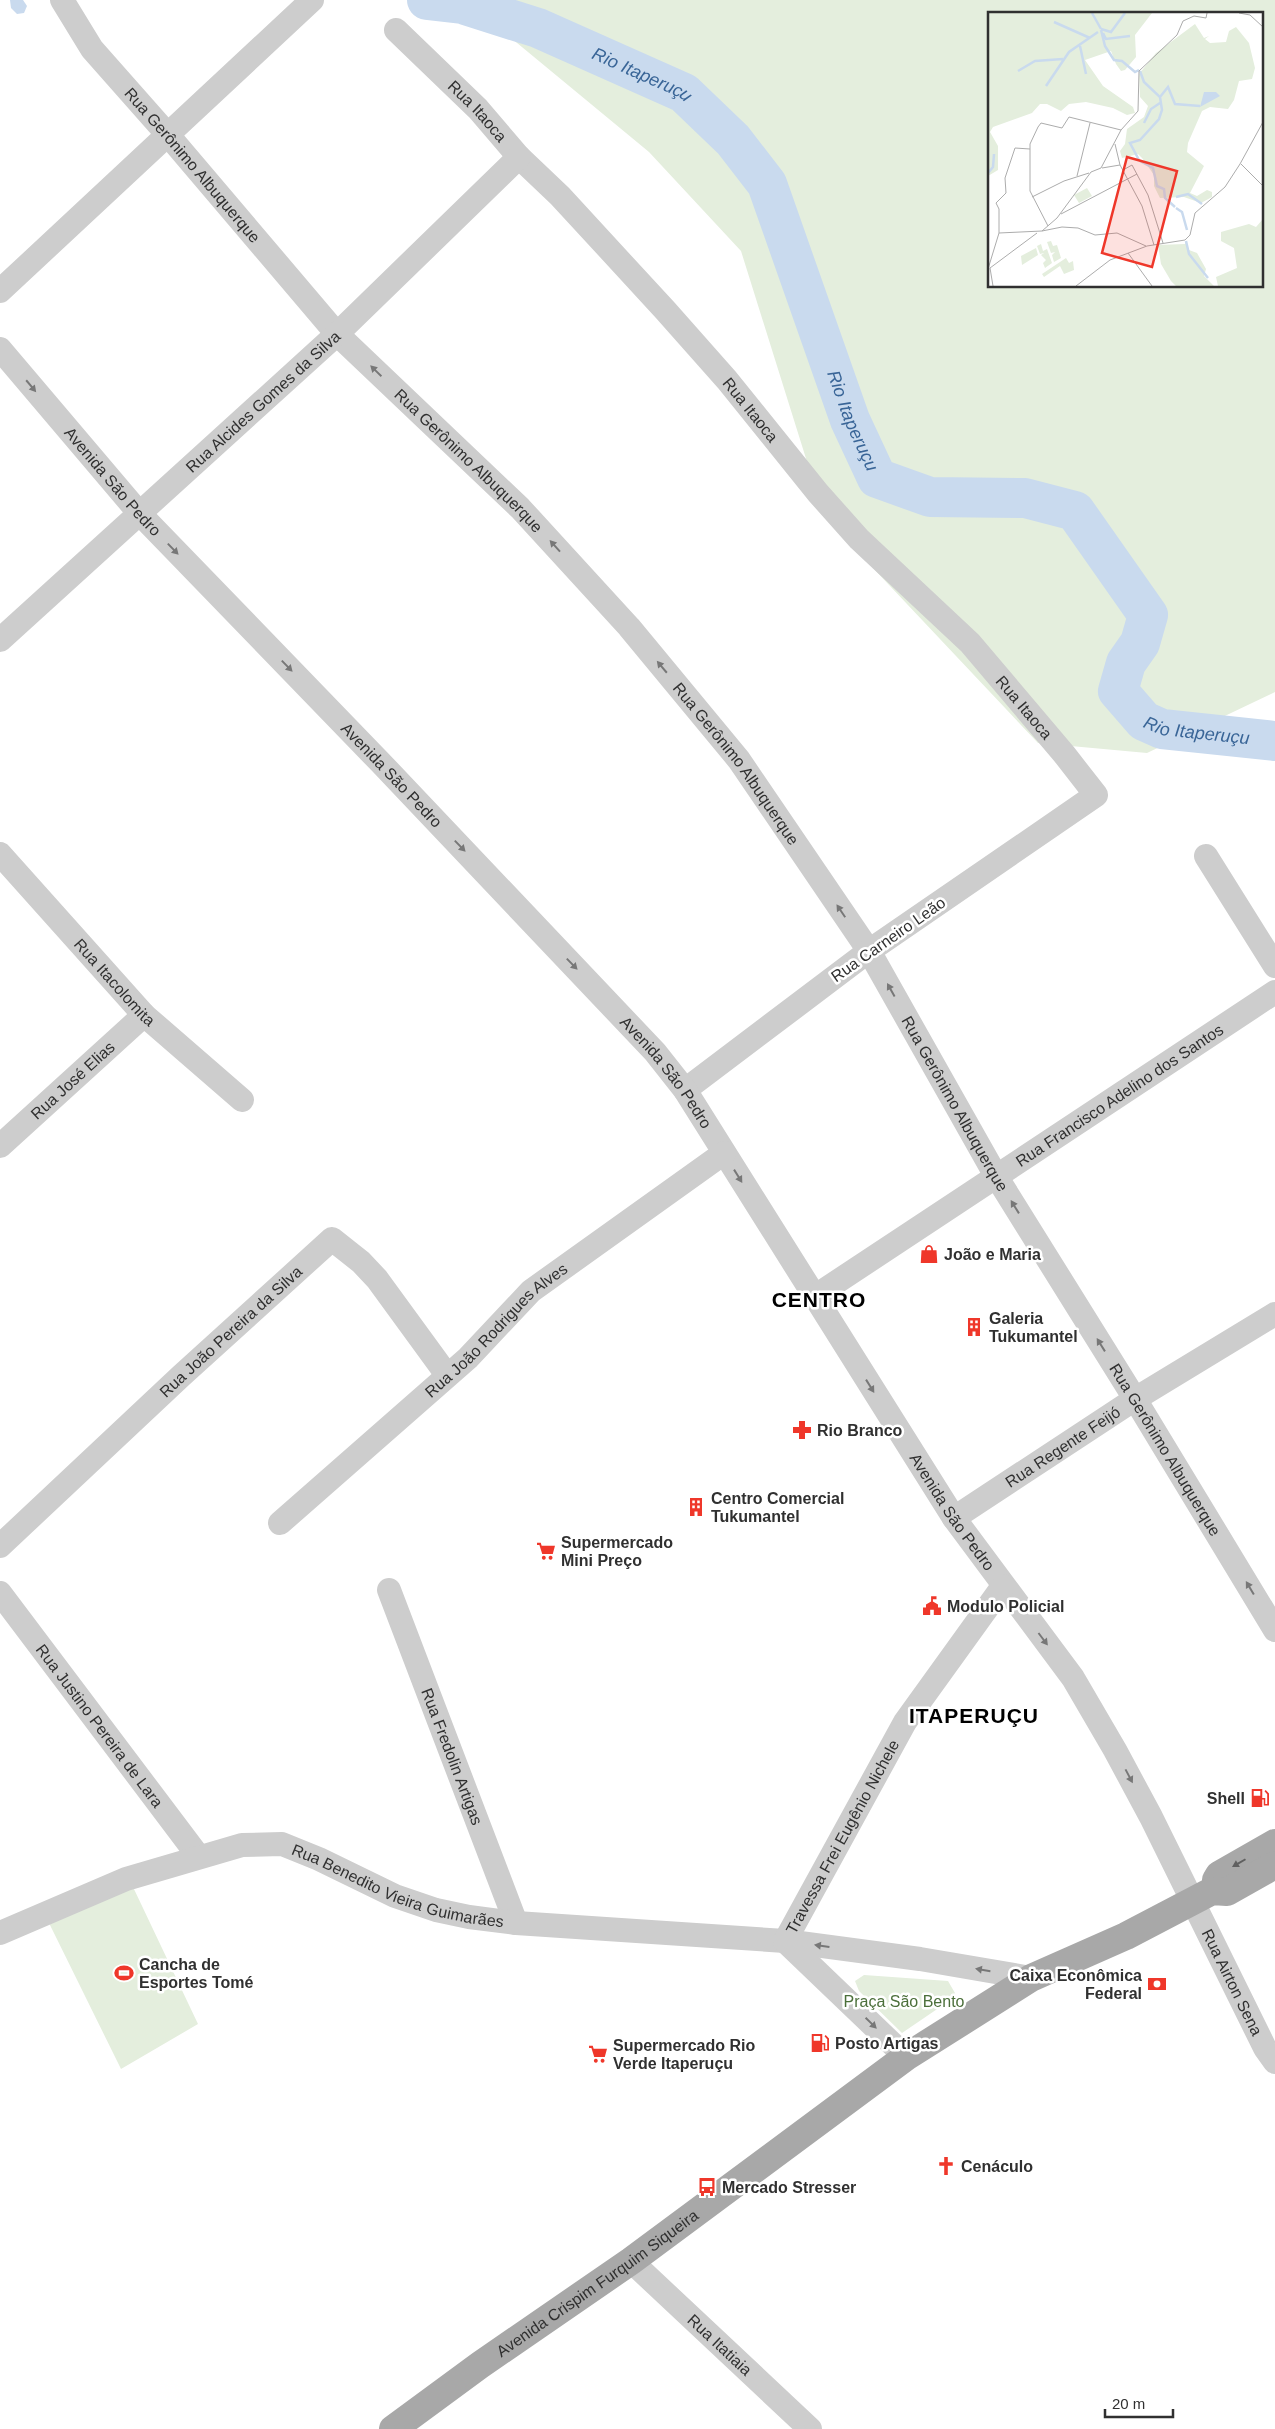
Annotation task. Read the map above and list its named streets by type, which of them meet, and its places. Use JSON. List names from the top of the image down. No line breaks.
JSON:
{"streets":{"main road":["Avenida Crispim Furquim Siqueira"],"street":["Rua Itaoca","Rua Gerônimo Albuquerque","Rua Alcides Gomes da Silva","Avenida São Pedro","Rua Carneiro Leão","Rua Itacolomita","Rua José Elias","Rua Francisco Adelino dos Santos","Rua João Rodrigues Alves","Rua João Pereira da Silva","Rua Regente Feijó","Rua Justino Pereira de Lara","Rua Fredolin Artigas","Travessa Frei Eugênio Nichele","Rua Benedito Vieira Guimarães","Rua Airton Sena","Rua Itatiaia"]},"crossings":[["Rua Itaoca","Rua Alcides Gomes da Silva"],["Rua Itaoca","Rua Carneiro Leão"],["Rua Gerônimo Albuquerque","Rua Alcides Gomes da Silva"],["Rua Gerônimo Albuquerque","Rua Carneiro Leão"],["Rua Gerônimo Albuquerque","Rua Francisco Adelino dos Santos"],["Rua Gerônimo Albuquerque","Rua Regente Feijó"],["Rua Alcides Gomes da Silva","Avenida São Pedro"],["Avenida São Pedro","Rua Carneiro Leão"],["Avenida São Pedro","Rua Francisco Adelino dos Santos"],["Avenida São Pedro","Rua João Rodrigues Alves"],["Avenida São Pedro","Rua Regente Feijó"],["Avenida São Pedro","Travessa Frei Eugênio Nichele"],["Avenida São Pedro","Rua Airton Sena"],["Avenida São Pedro","Avenida Crispim Furquim Siqueira"],["Rua Itacolomita","Rua José Elias"],["Rua João Rodrigues Alves","Rua João Pereira da Silva"],["Rua Justino Pereira de Lara","Rua Benedito Vieira Guimarães"],["Rua Fredolin Artigas","Rua Benedito Vieira Guimarães"],["Travessa Frei Eugênio Nichele","Rua Benedito Vieira Guimarães"],["Rua Benedito Vieira Guimarães","Avenida Crispim Furquim Siqueira"],["Rua Airton Sena","Avenida Crispim Furquim Siqueira"],["Avenida Crispim Furquim Siqueira","Rua Itatiaia"]],"one_way":["Rua Gerônimo Albuquerque","Avenida São Pedro"],"districts":["CENTRO","ITAPERUÇU"],"water":["Rio Itaperuçu"],"parks":["Praça São Bento"],"places":{"shop":["João e Maria"],"building":["Galeria Tukumantel","Centro Comercial Tukumantel"],"pharmacy":["Rio Branco"],"supermarket":["Supermercado Mini Preço","Supermercado Rio Verde Itaperuçu"],"public building":["Modulo Policial"],"fuel station":["Shell","Posto Artigas"],"sports":["Cancha de Esportes Tomé"],"bank":["Caixa Econômica Federal"],"church":["Cenáculo"],"bus stop":["Mercado Stresser"]},"scale_bar":"20 m"}
